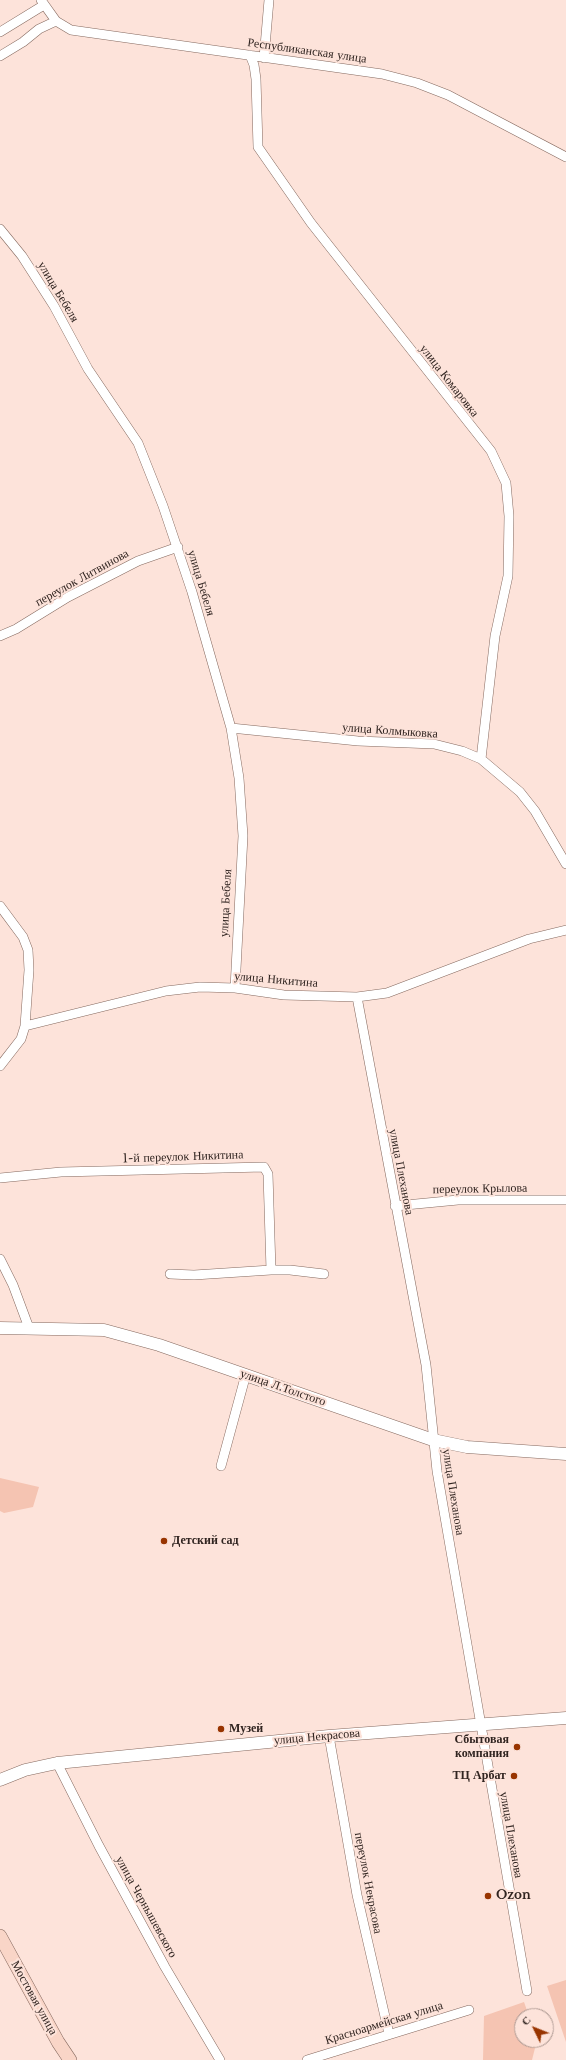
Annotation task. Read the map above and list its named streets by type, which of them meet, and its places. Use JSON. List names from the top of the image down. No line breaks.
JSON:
{"streets":{"main road":["Мостовая улица"],"street":["Республиканская улица","улица Бебеля","улица Комаровка","переулок Литвинова","улица Колмыковка","улица Никитина","1-й переулок Никитина","улица Плеханова","переулок Крылова","улица Л.Толстого","улица Некрасова","переулок Некрасова","улица Чернышевского","Красноармейская улица"]},"crossings":[["Республиканская улица","улица Комаровка"],["улица Бебеля","переулок Литвинова"],["улица Бебеля","улица Колмыковка"],["улица Бебеля","улица Никитина"],["улица Комаровка","улица Колмыковка"],["улица Никитина","улица Плеханова"],["улица Плеханова","переулок Крылова"],["улица Плеханова","улица Л.Толстого"],["улица Плеханова","улица Некрасова"],["улица Некрасова","переулок Некрасова"],["улица Некрасова","улица Чернышевского"],["переулок Некрасова","Красноармейская улица"]],"places":["Детский сад","Музей","Сбытовая компания","ТЦ Арбат","Ozon"],"north":"top left"}
